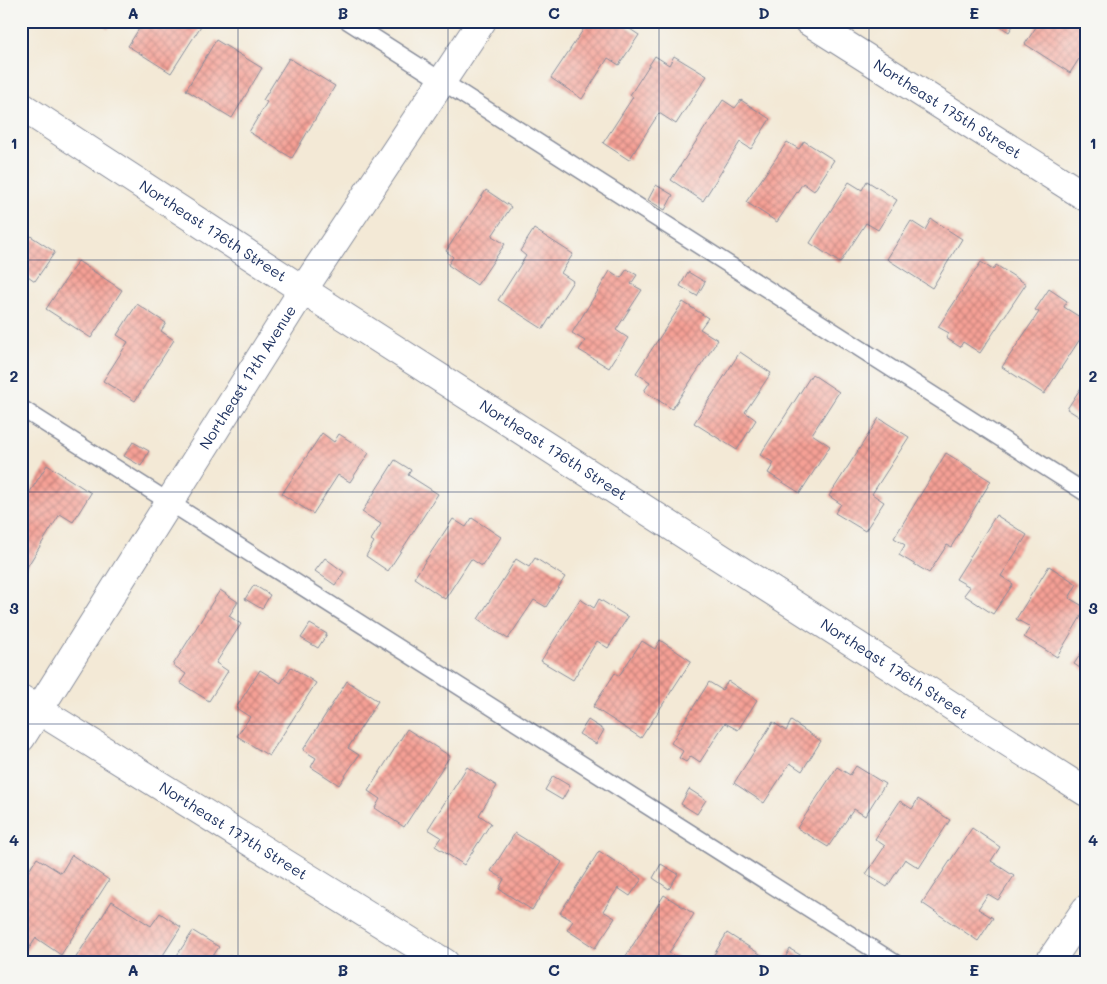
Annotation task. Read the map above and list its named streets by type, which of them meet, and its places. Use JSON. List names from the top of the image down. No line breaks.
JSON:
{"streets":{"street":["Northeast 175th Street","Northeast 176th Street","Northeast 17th Avenue","Northeast 177th Street"]},"crossings":[["Northeast 176th Street","Northeast 17th Avenue"],["Northeast 17th Avenue","Northeast 177th Street"]],"grid":{"columns":["A","B","C","D","E"],"rows":["1","2","3","4"]}}
